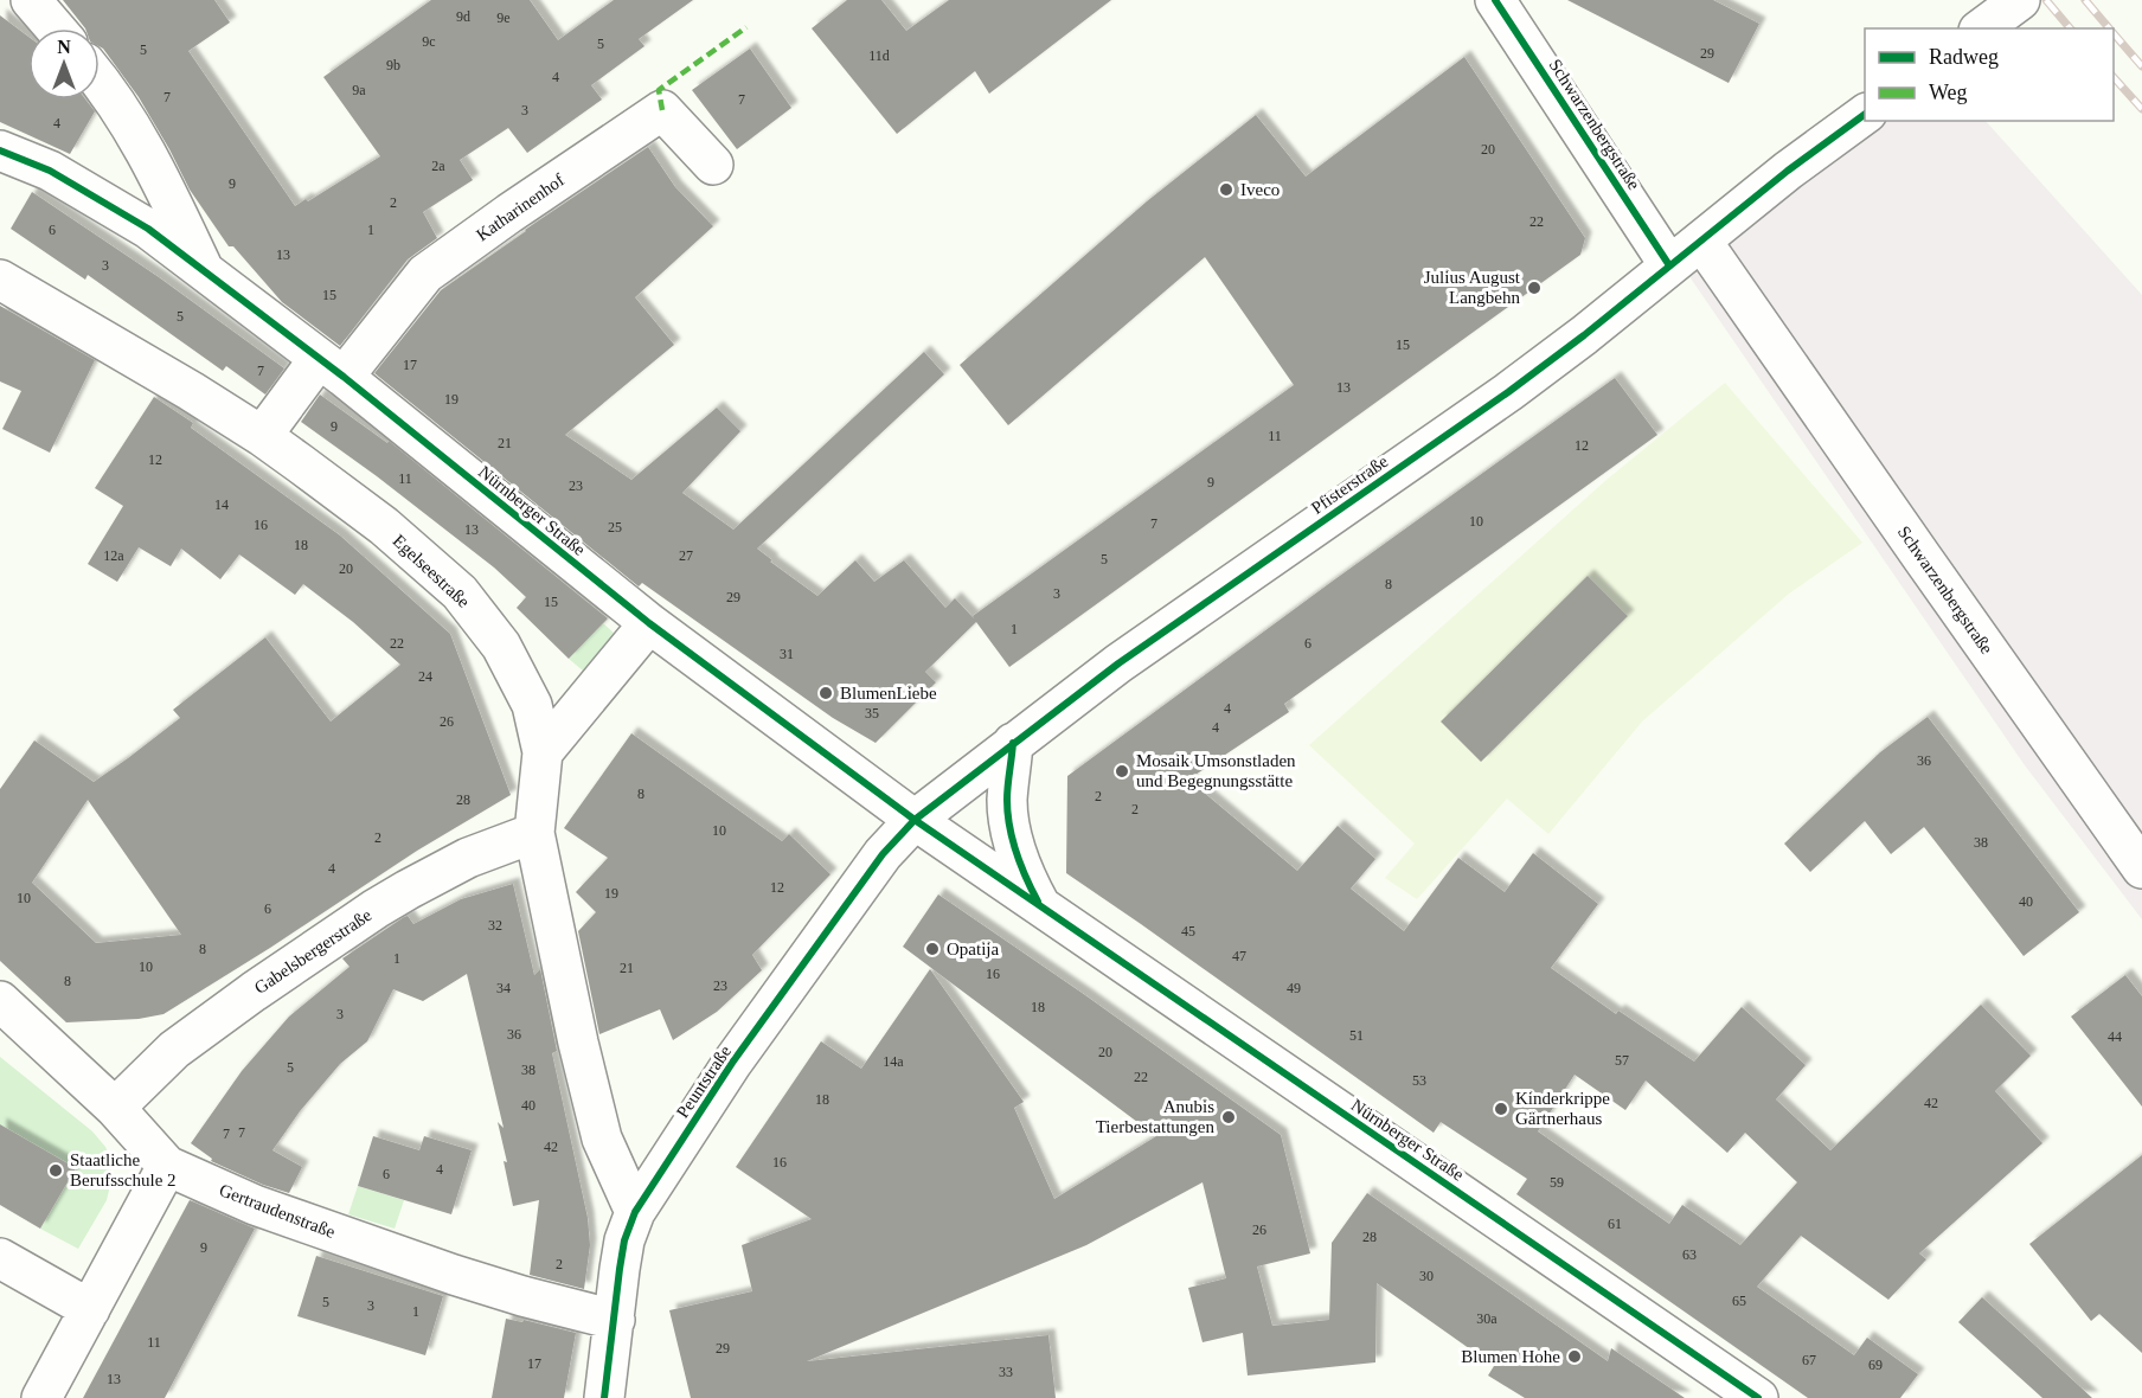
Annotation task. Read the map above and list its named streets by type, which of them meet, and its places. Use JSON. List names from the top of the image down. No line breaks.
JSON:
{"streets":{"street":["Schwarzenbergstraße","Katharinenhof","Pfisterstraße","Nürnberger Straße","Egelseestraße","Gabelsbergerstraße","Peuntstraße","Gertraudenstraße"]},"crossings":[["Schwarzenbergstraße","Pfisterstraße"],["Katharinenhof","Nürnberger Straße"],["Pfisterstraße","Nürnberger Straße"],["Pfisterstraße","Peuntstraße"],["Nürnberger Straße","Peuntstraße"],["Egelseestraße","Gabelsbergerstraße"],["Egelseestraße","Peuntstraße"],["Gabelsbergerstraße","Gertraudenstraße"],["Peuntstraße","Gertraudenstraße"]],"places":["Iveco","Julius August Langbehn","BlumenLiebe","Mosaik Umsonstladen und Begegnungsstätte","Opatija","Kinderkrippe Gärtnerhaus","Anubis Tierbestattungen","Staatliche Berufsschule 2","Blumen Hohe"],"house_numbers":["9d","9e","9c","5","5","29","11d","9b","4","9a","7","7","3","4","20","2a","9","2","22","6","1","13","3","15","5","15","17","7","13","19","9","11","21","12","12","11","9","23","14","10","7","16","25","13","18","12a","27","5","20","8","3","29","15","1","22","6","31","24","4","35","26","4","36","8","2","28","2","10","2","38","4","12","19","10","40","6","32","45","8","47","1","10","21","16","8","23","34","49","18","3","36","51","44","20","57","14a","5","38","22","53","18","42","40","7","7","42","16","4","6","59","61","26","28","9","63","2","30","65","5","3","1","30a","11","29","67","17","69","33","13"],"legend":["Radweg","Weg"],"north":"top"}
